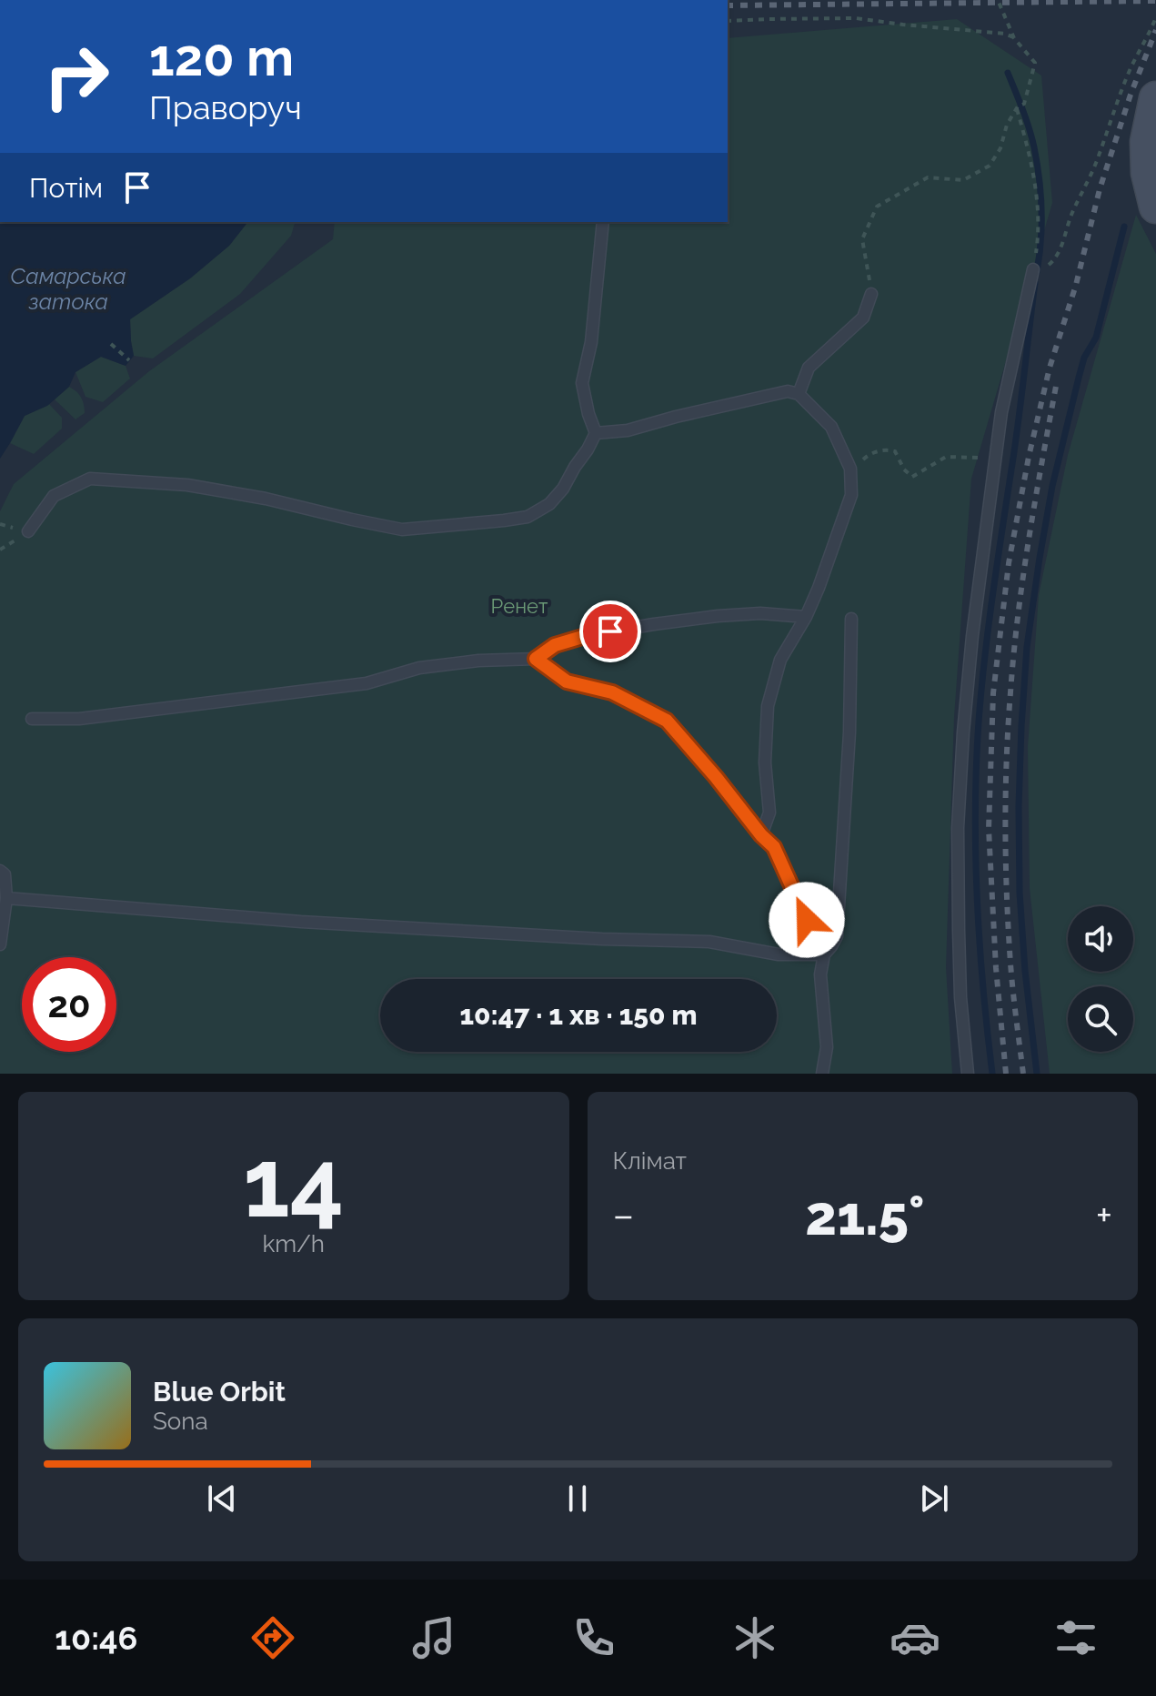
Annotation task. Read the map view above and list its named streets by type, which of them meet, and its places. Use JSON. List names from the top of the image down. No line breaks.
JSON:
{"water":["Самарська затока"],"parks":["Ренет"],"page":{"turn":["120 m","Праворуч"],"then":"Потім","limit":"20","trip":"10:47 · 1 хв · 150 m","tile":[["14","km/h"],"Клімат"],"heat":["−","21.5°","+"],"song":["Blue Orbit","Sona"],"tabs":"10:46"}}
